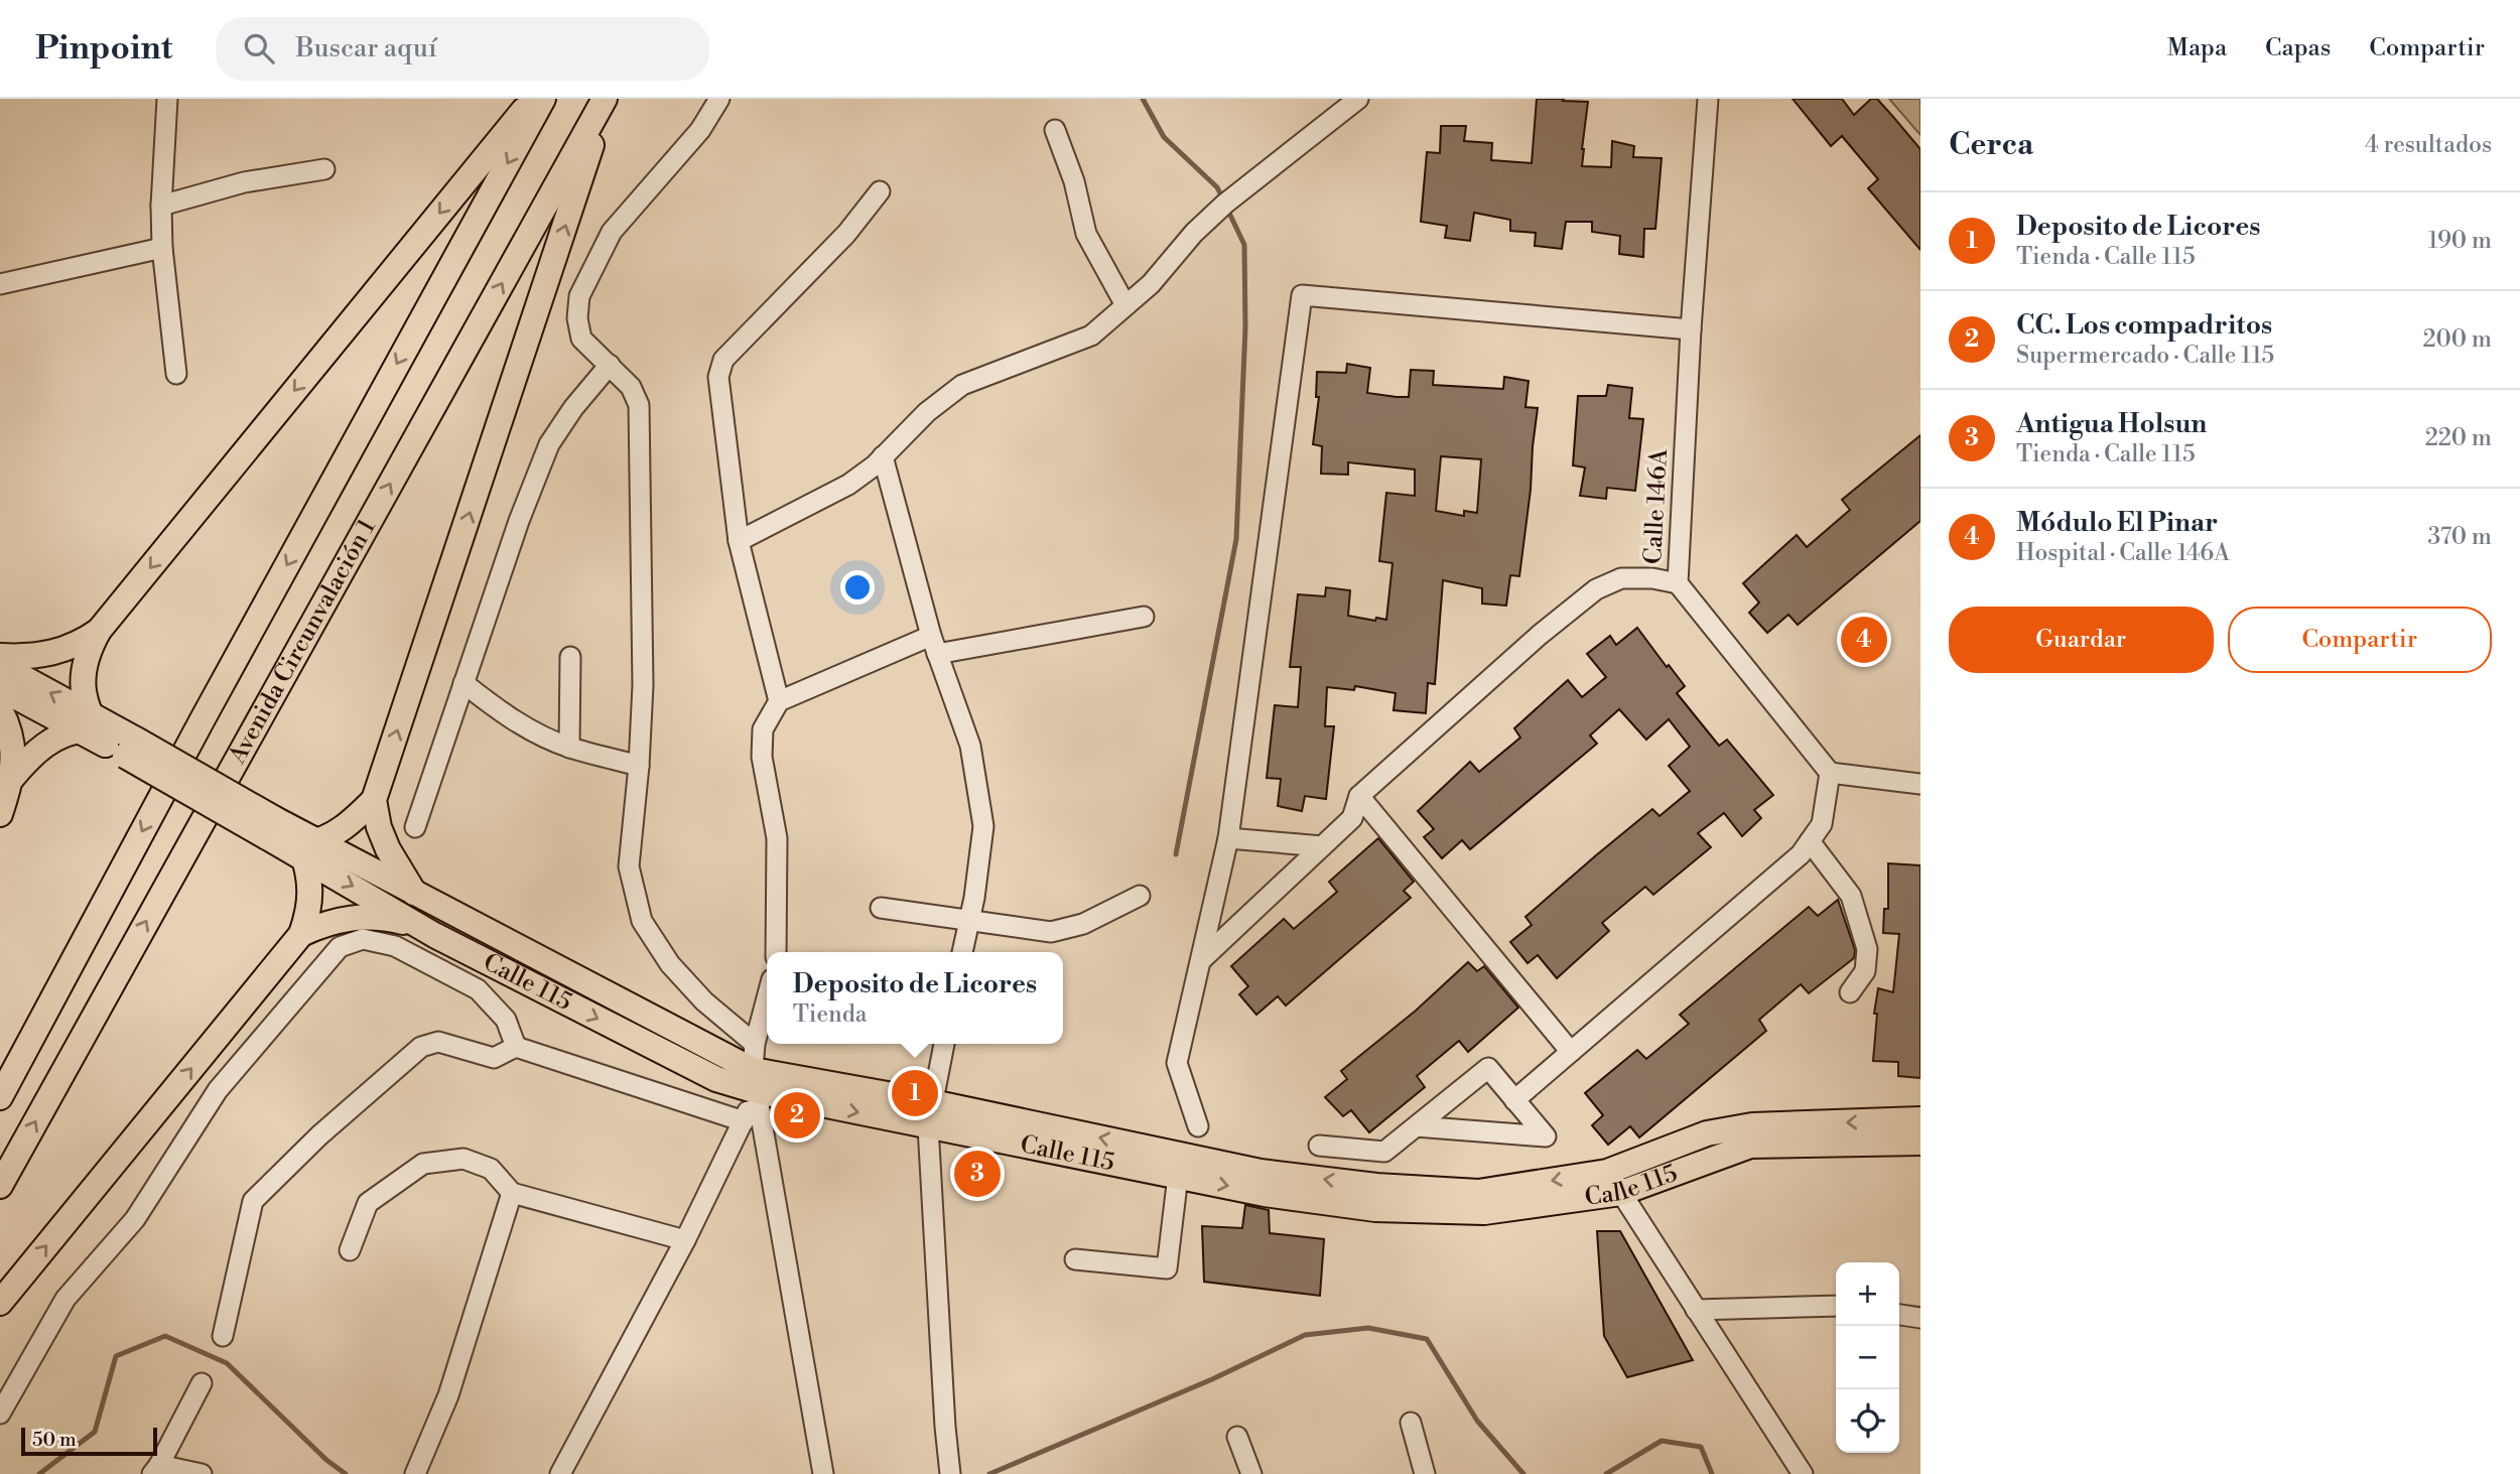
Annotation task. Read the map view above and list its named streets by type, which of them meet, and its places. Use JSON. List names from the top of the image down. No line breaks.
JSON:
{"streets":{"main road":["Avenida Circunvalación 1","Calle 115"],"street":["Calle 146A"]},"scale_bar":"50 m","page":{"header":"Pinpoint","search":"Buscar aquí","nav":["Mapa","Capas","Compartir"],"heading":["Cerca","4 resultados"],"list":[{"mark":"1","name":"Deposito de Licores","note":"Tienda · Calle 115","value":"190 m"},{"mark":"2","name":"CC. Los compadritos","note":"Supermercado · Calle 115","value":"200 m"},{"mark":"3","name":"Antigua Holsun","note":"Tienda · Calle 115","value":"220 m"},{"mark":"4","name":"Módulo El Pinar","note":"Hospital · Calle 146A","value":"370 m"}],"buttons":["Guardar","Compartir"],"pins":["4","1","2","3"],"popup":["Deposito de Licores","Tienda"],"map_buttons":["+","−"],"scale":"50 m"}}
